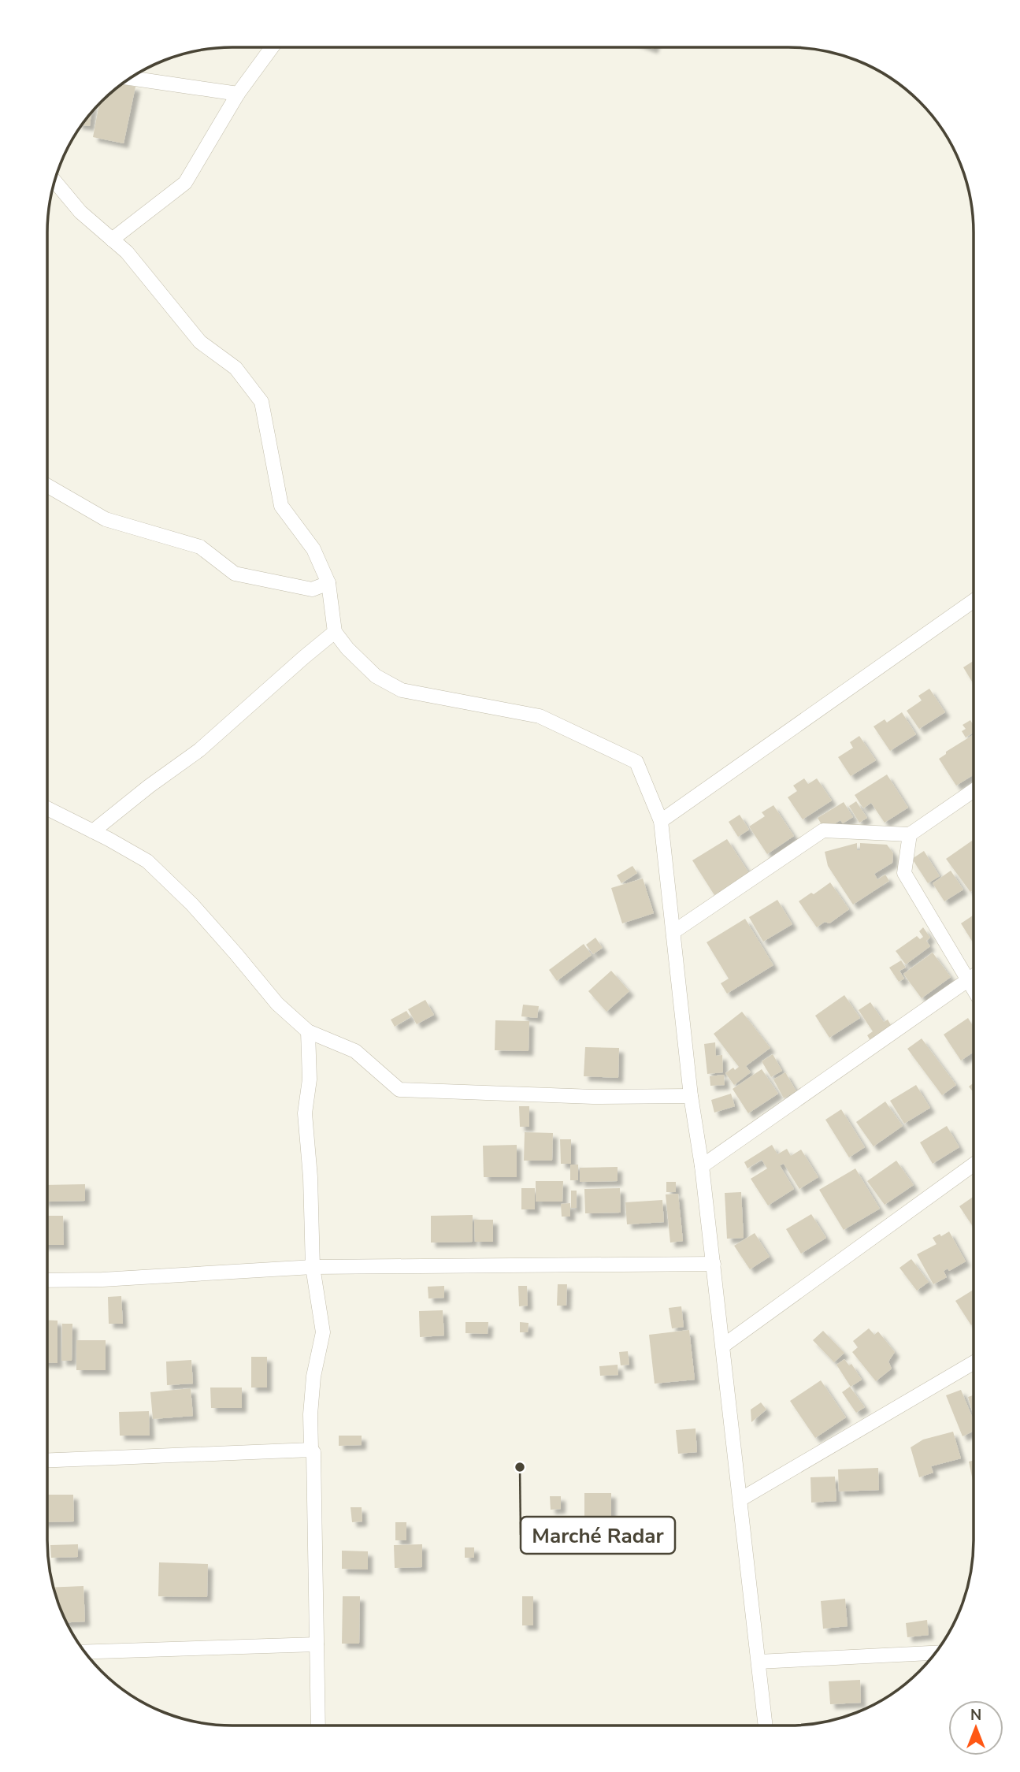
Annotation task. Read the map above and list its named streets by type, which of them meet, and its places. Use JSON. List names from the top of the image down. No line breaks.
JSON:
{"places":["Marché Radar"],"north":"top"}
